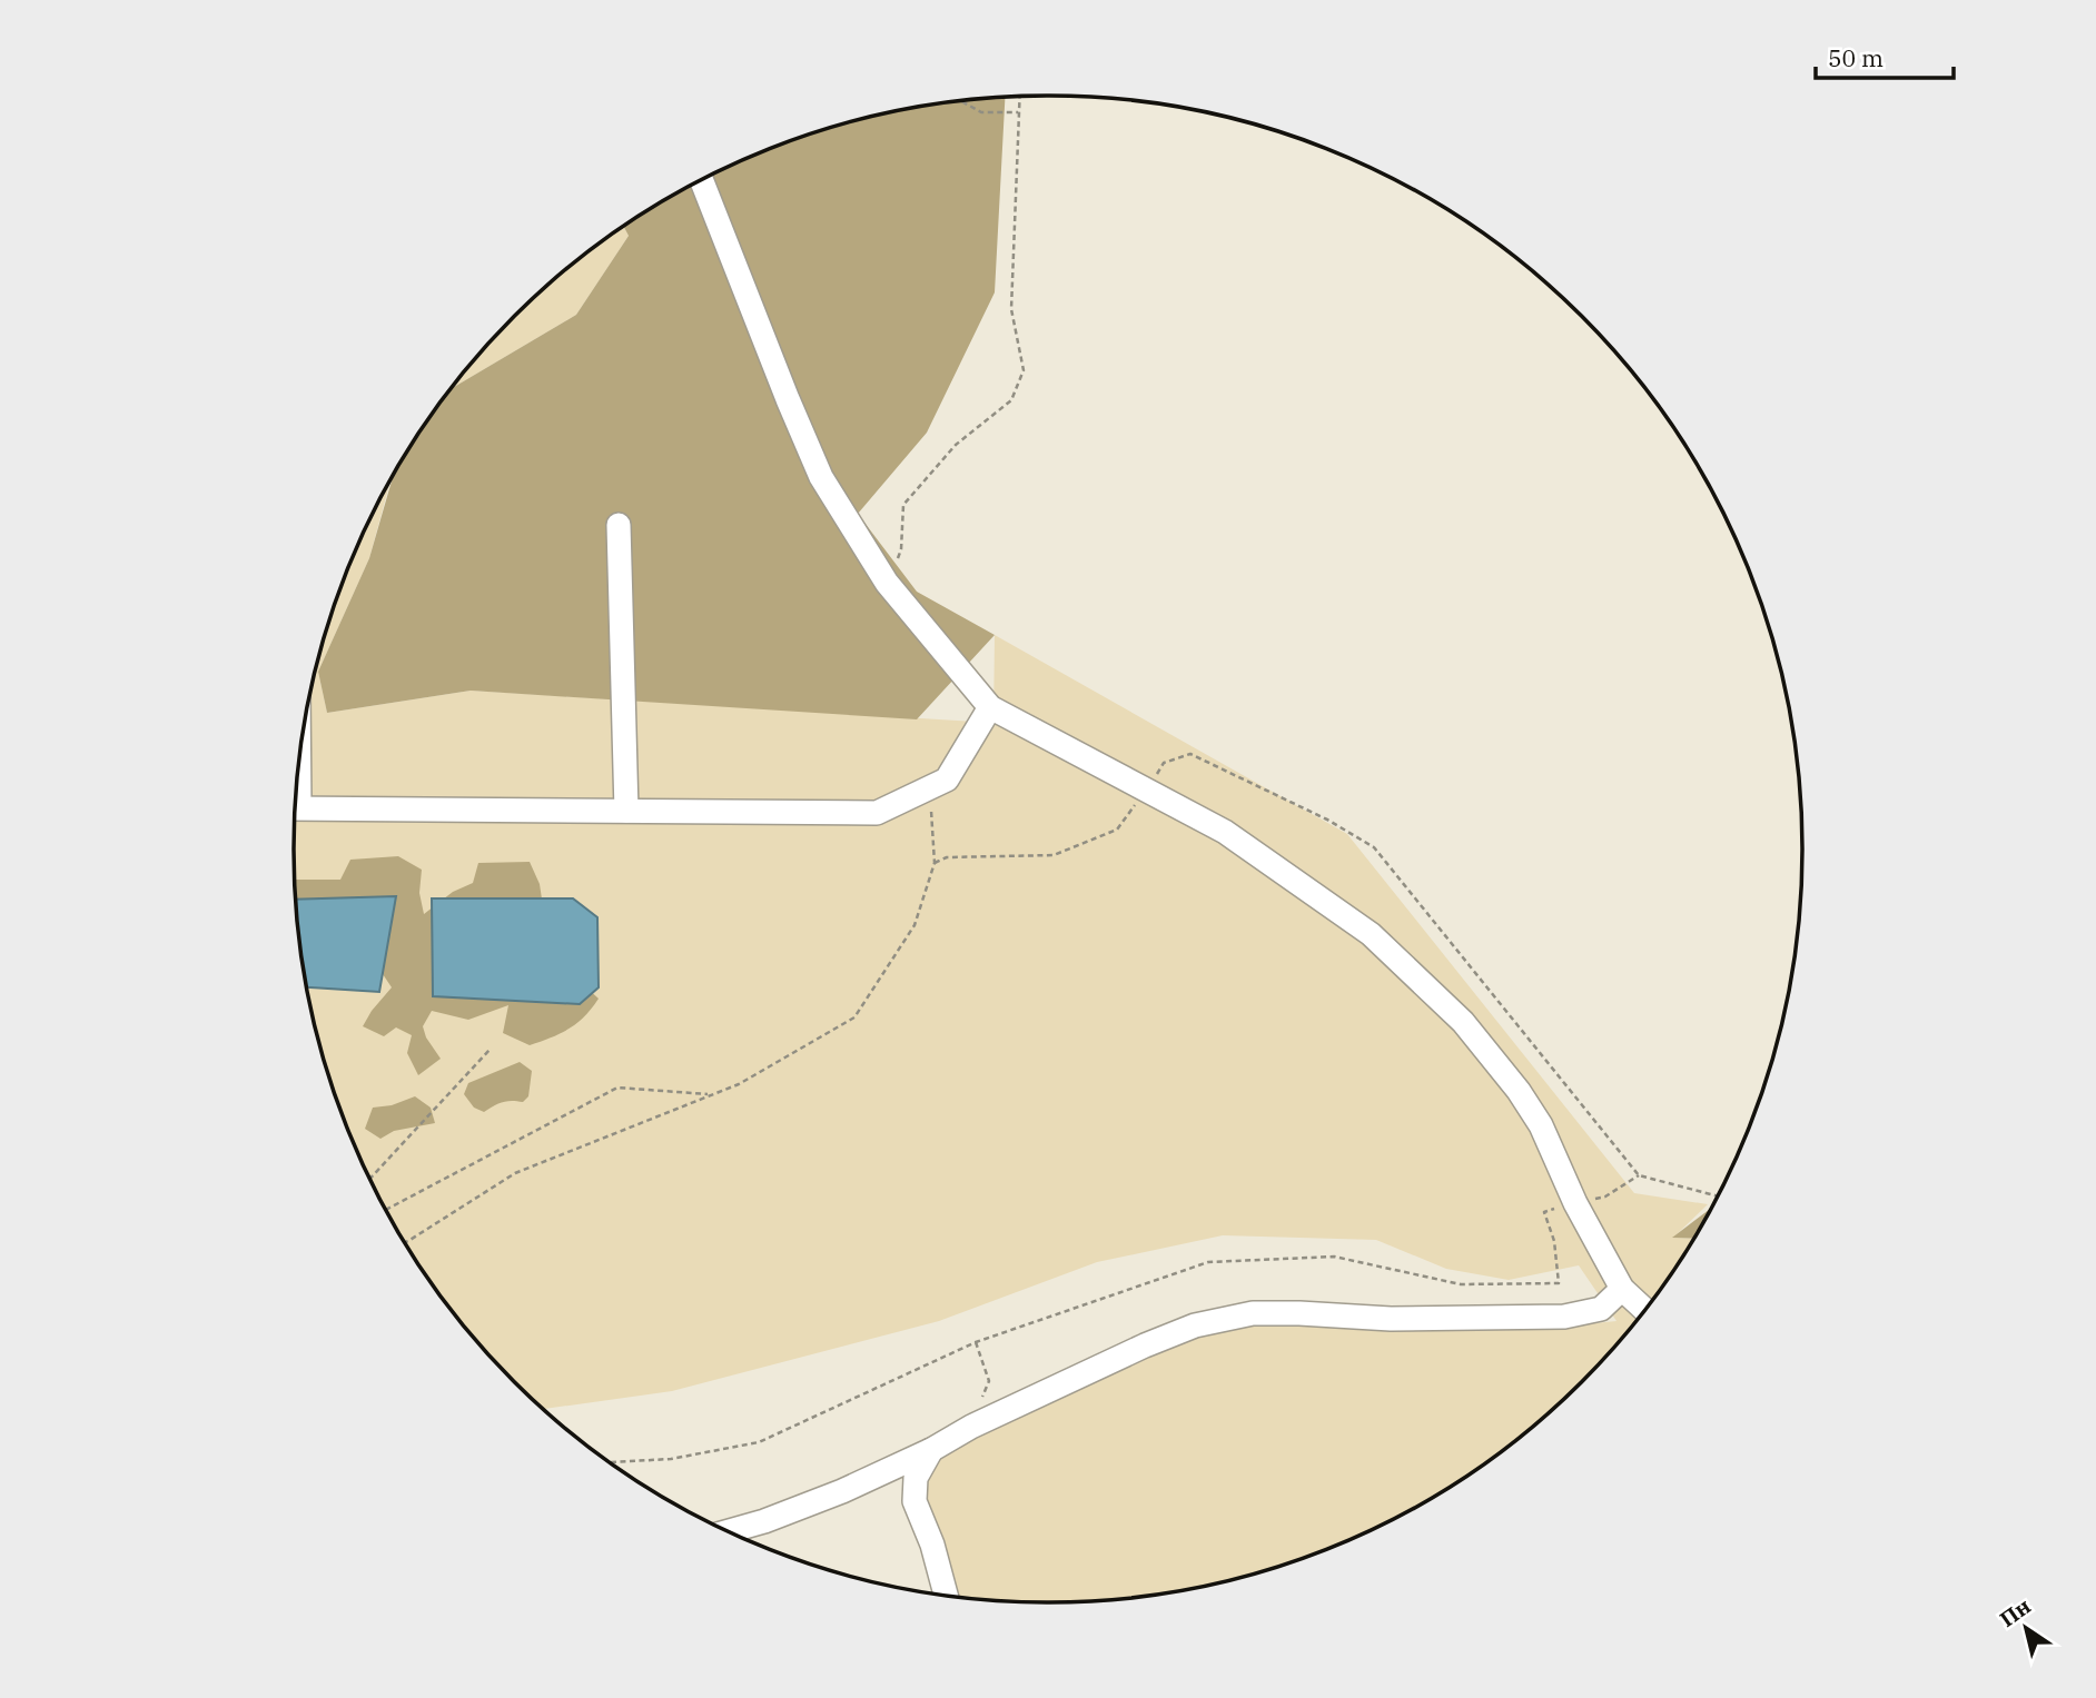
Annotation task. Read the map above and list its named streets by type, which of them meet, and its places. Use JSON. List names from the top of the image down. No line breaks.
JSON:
{"scale_bar":"50 m","north":"top left"}
